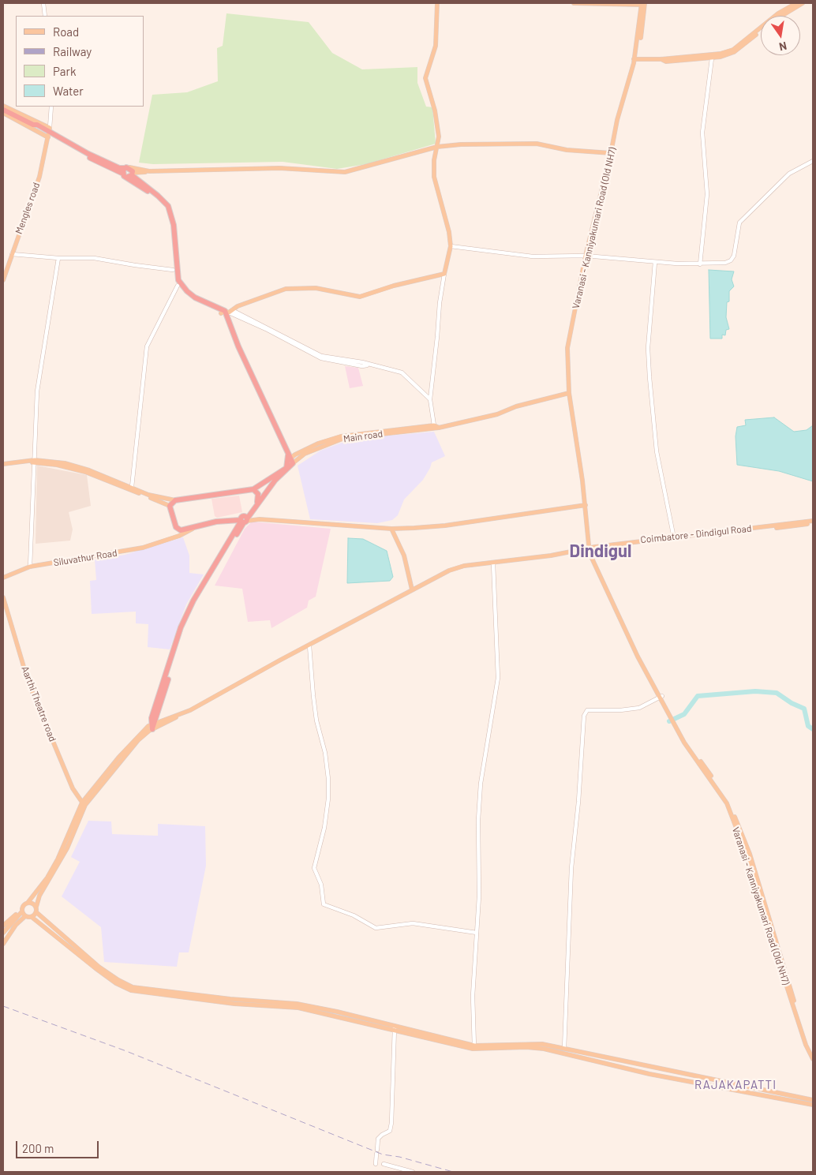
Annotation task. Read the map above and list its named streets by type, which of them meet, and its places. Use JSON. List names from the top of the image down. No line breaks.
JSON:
{"streets":{"main road":["Mengles road","Varanasi - Kanniyakumari Road (Old NH7)","Main road","Coimbatore - Dindigul Road","Siluvathur Road","Aarthi Theatre road"]},"crossings":[["Varanasi - Kanniyakumari Road (Old NH7)","Main road"],["Varanasi - Kanniyakumari Road (Old NH7)","Coimbatore - Dindigul Road"]],"districts":["Dindigul","RAJAKAPATTI"],"legend":["Road","Railway","Park","Water"],"scale_bar":"200 m","north":"bottom"}
